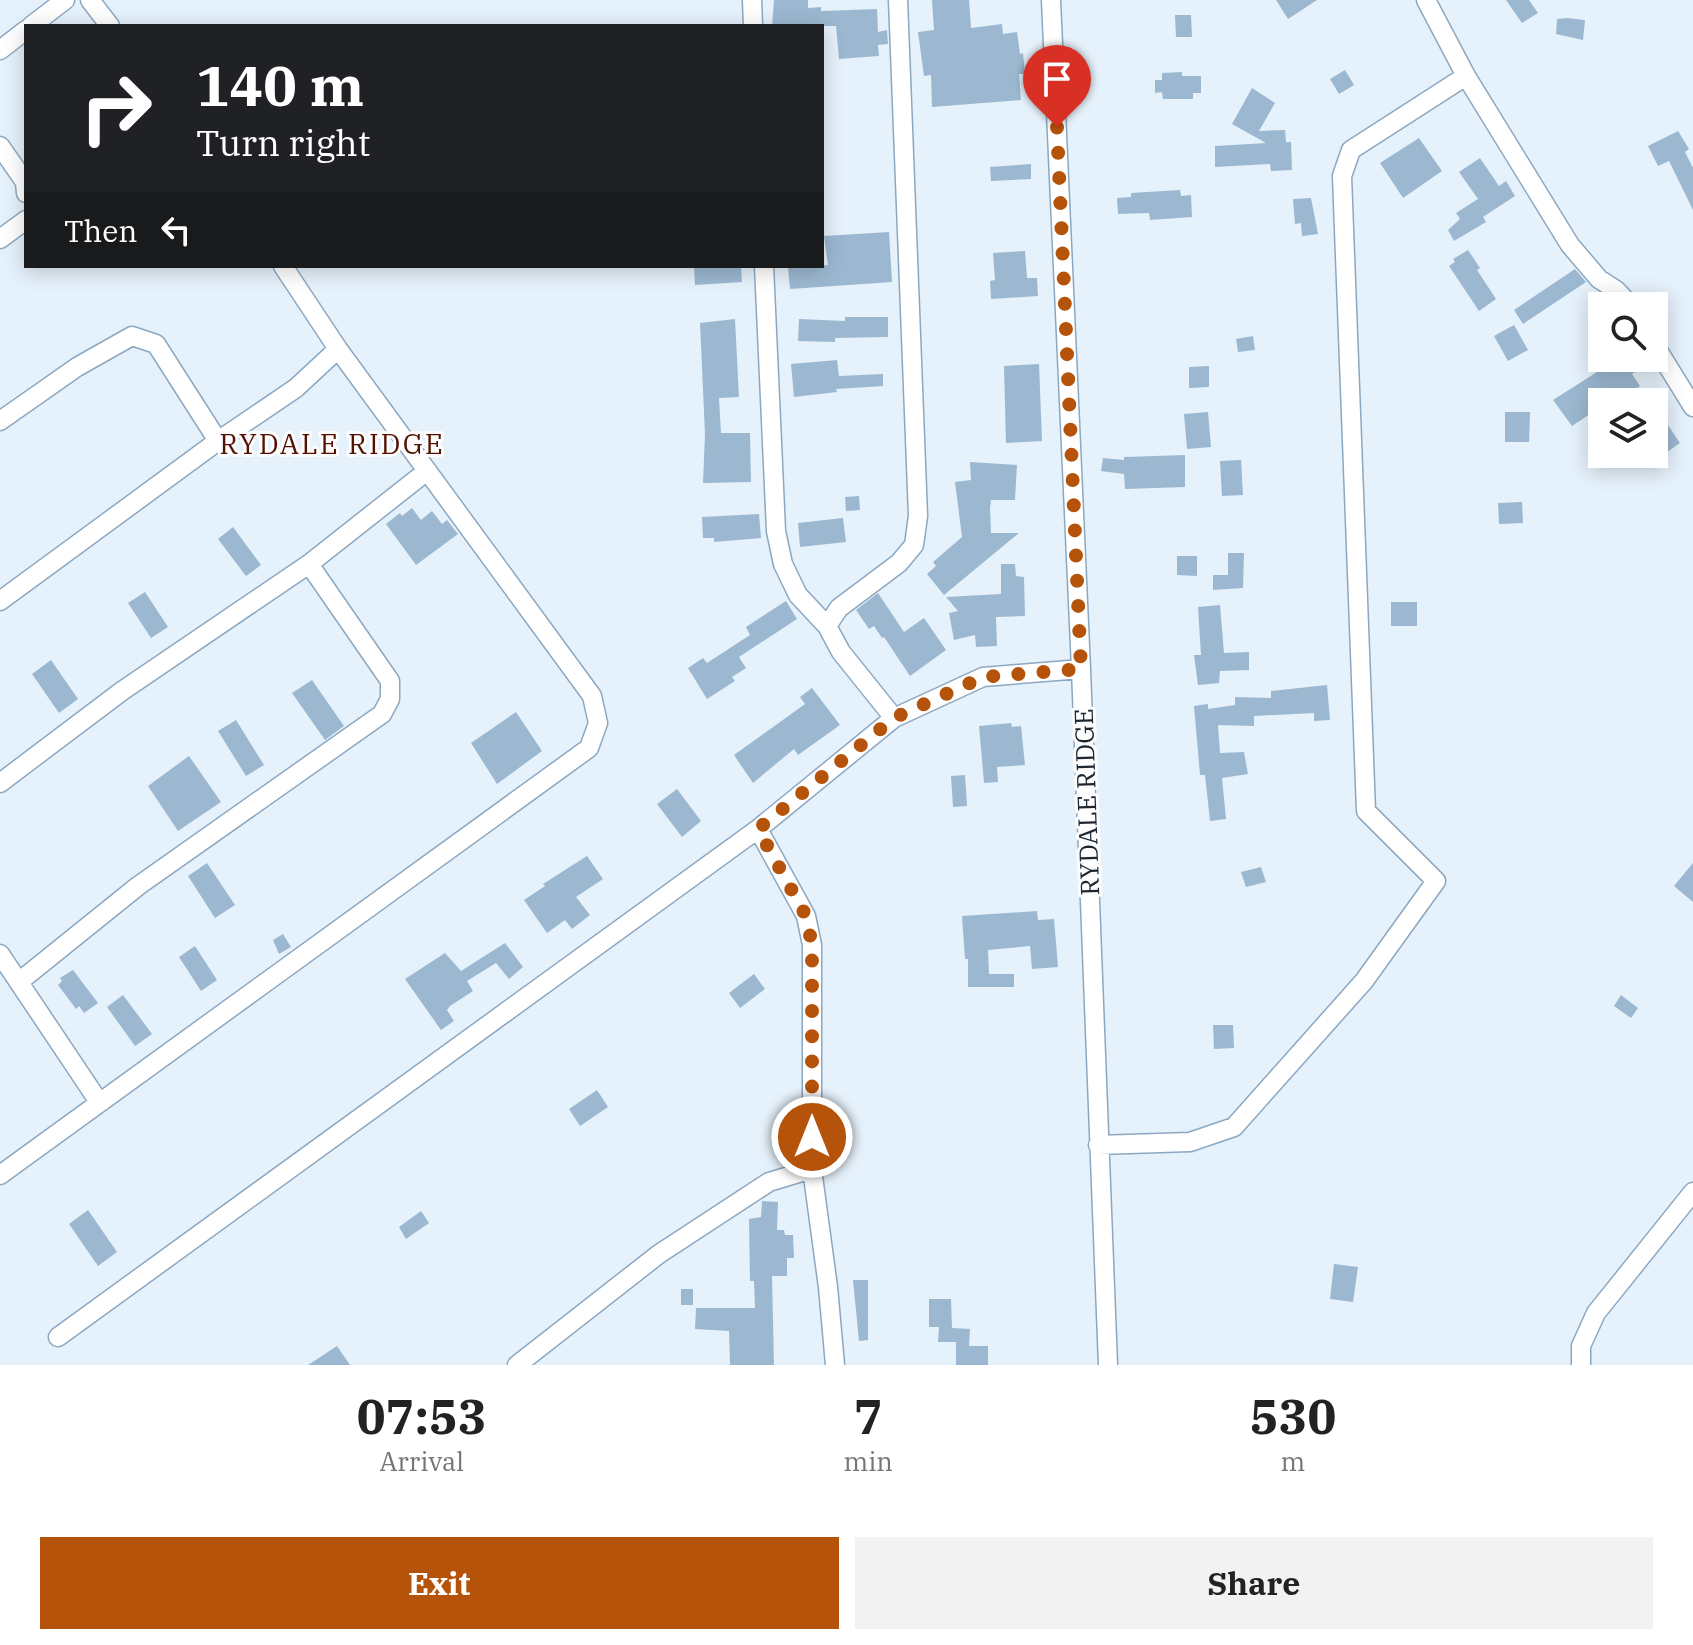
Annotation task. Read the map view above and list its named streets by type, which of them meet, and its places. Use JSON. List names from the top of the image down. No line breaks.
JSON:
{"streets":{"street":["RYDALE RIDGE"]},"districts":["RYDALE RIDGE"],"page":{"turn":["140 m","Turn right"],"then":"Then","eta":["07:53","Arrival","7","min","530","m"],"buttons":["Exit","Share"]}}
